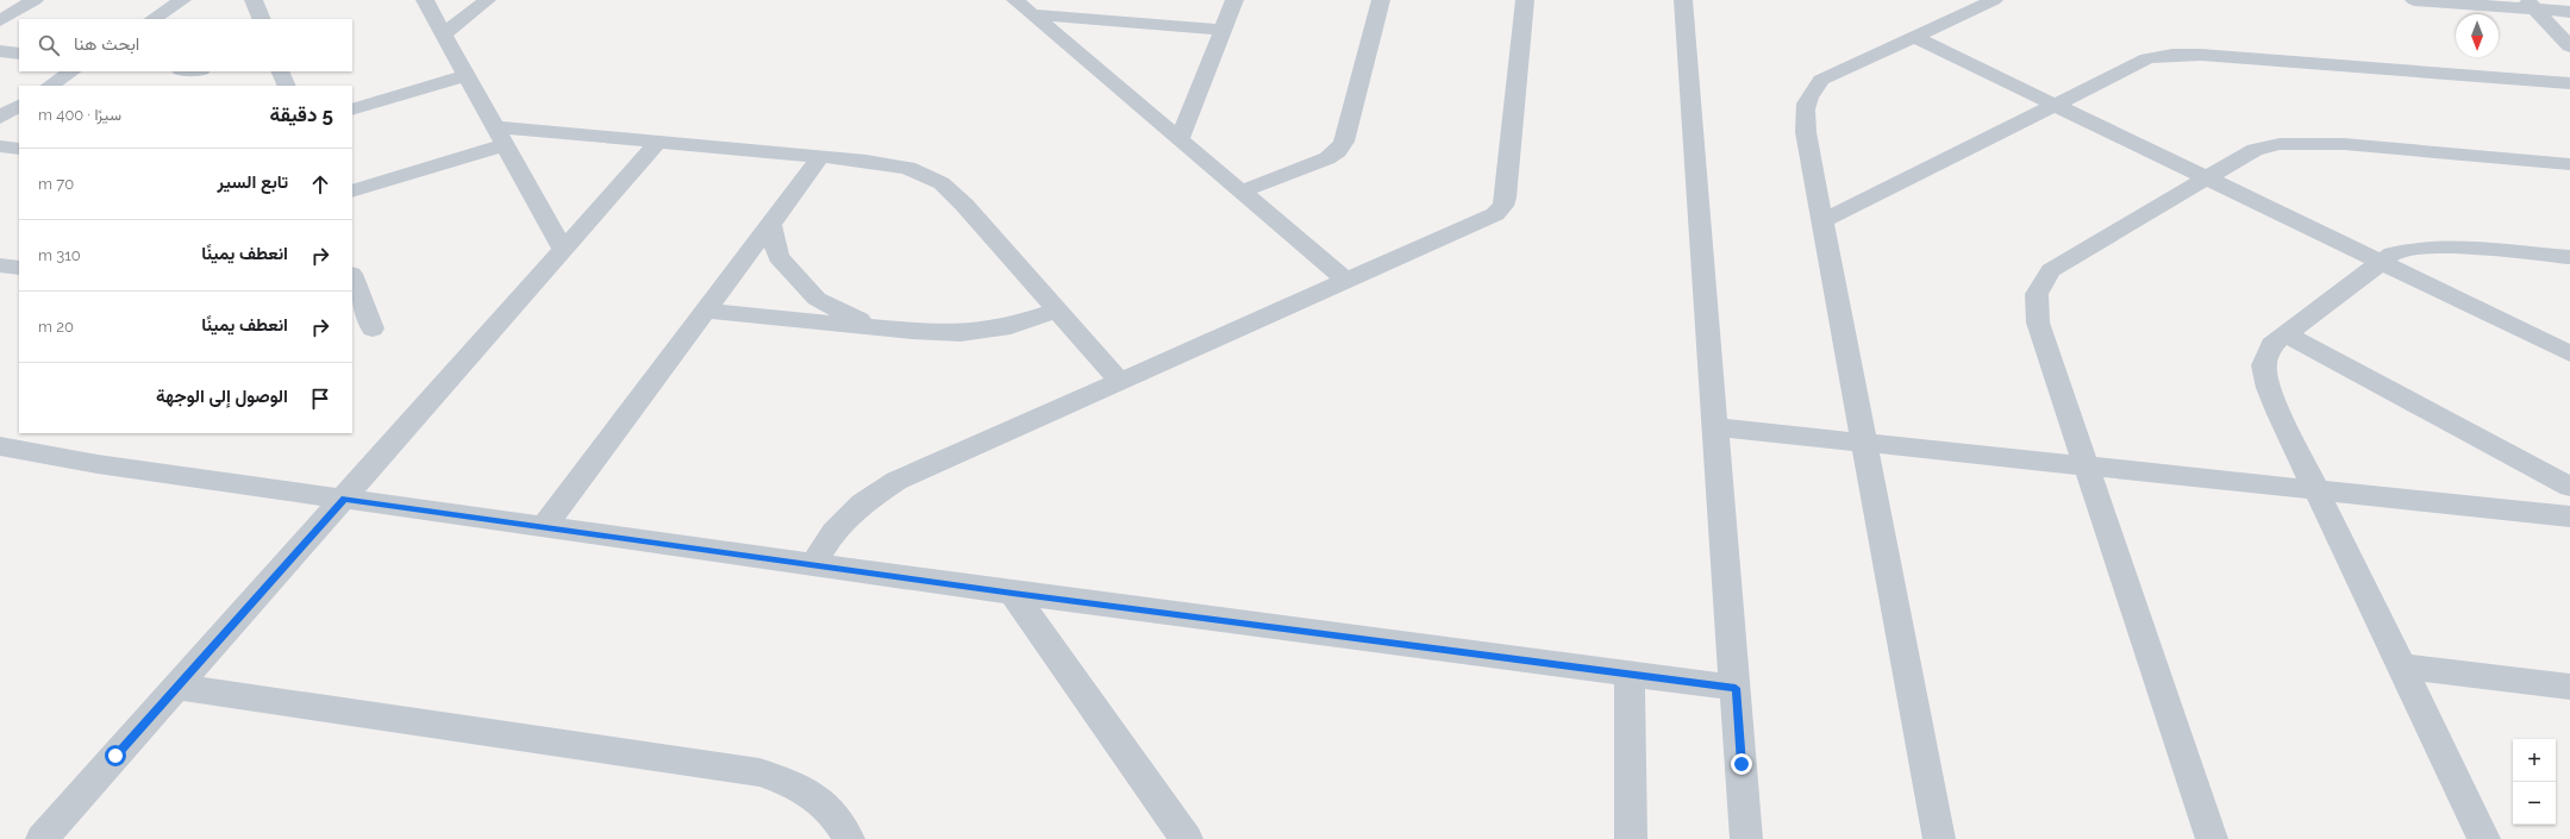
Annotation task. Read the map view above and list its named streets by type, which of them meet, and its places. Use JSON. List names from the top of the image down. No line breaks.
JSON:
{"north":"bottom","page":{"search":"ابحث هنا","heading":["5 دقيقة","سيرًا · 400 m"],"list":[["تابع السير","70 m"],["انعطف يمينًا","310 m"],["انعطف يمينًا","20 m"],"الوصول إلى الوجهة"],"map_buttons":["+","−"]}}
